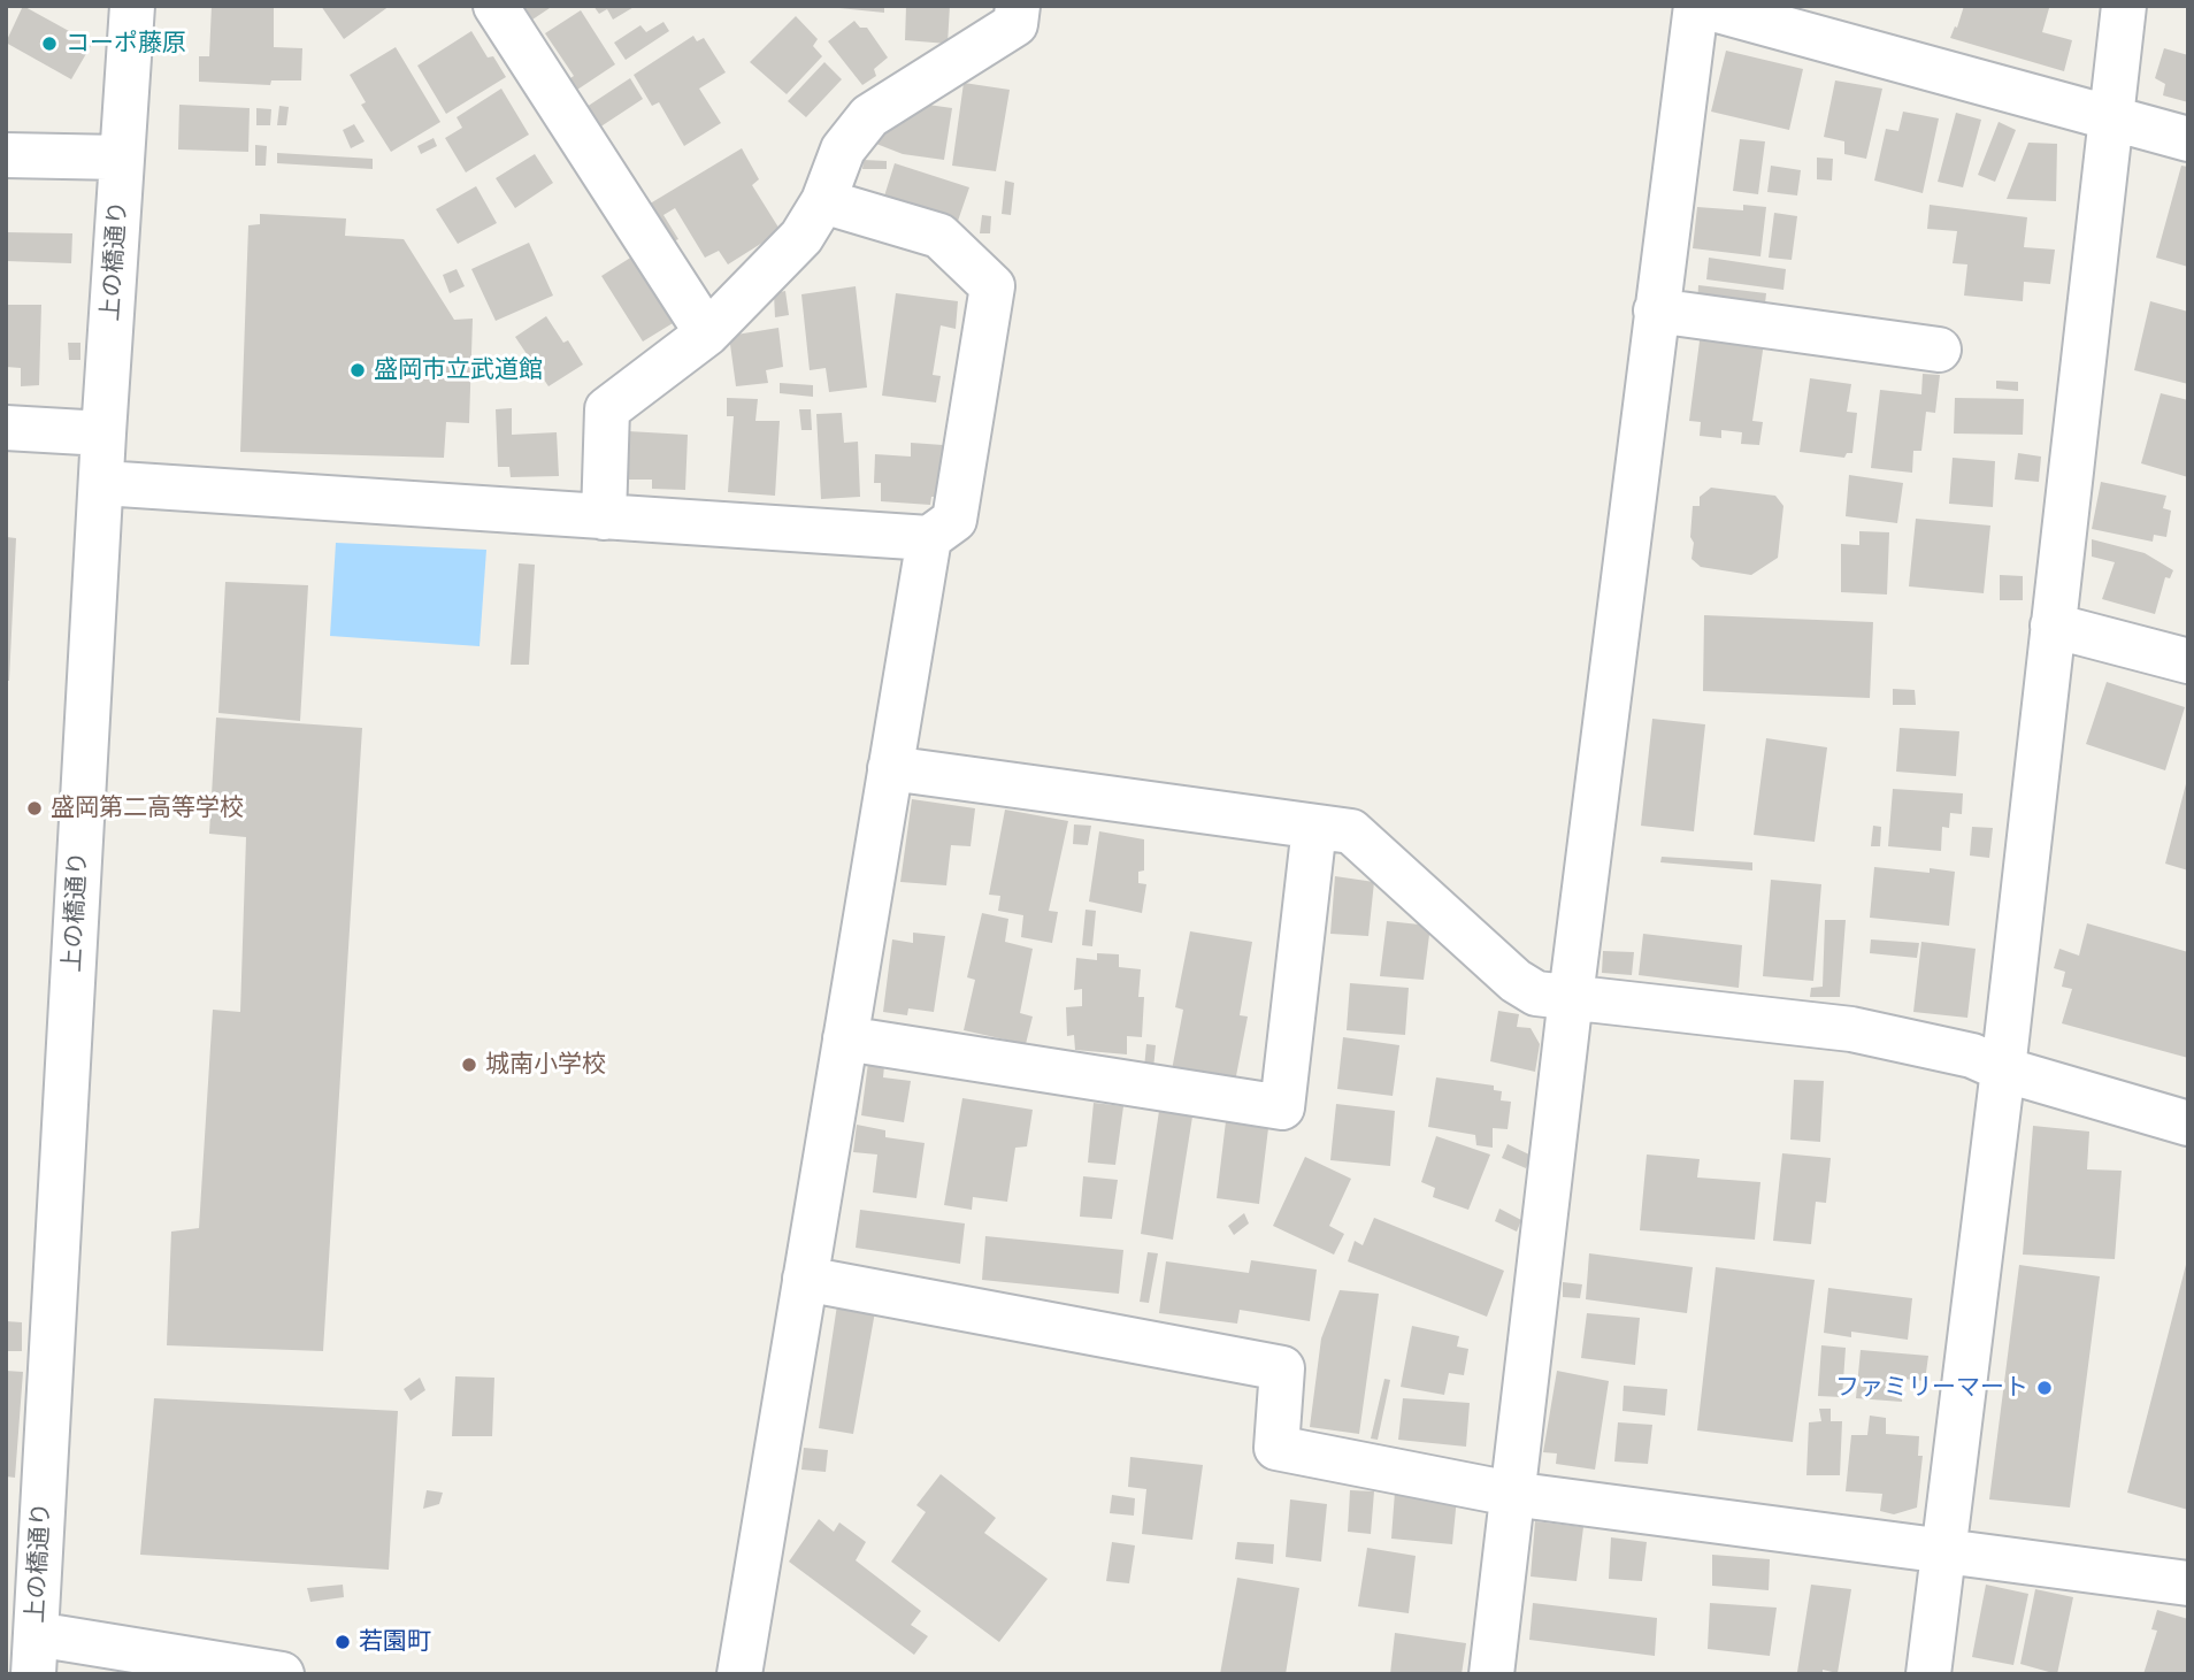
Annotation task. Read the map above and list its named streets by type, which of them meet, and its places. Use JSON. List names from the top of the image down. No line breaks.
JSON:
{"streets":{"street":["上の橋通り"]},"places":["コーポ藤原","盛岡市立武道館","盛岡第二高等学校","城南小学校","ファミリーマート","若園町"]}
